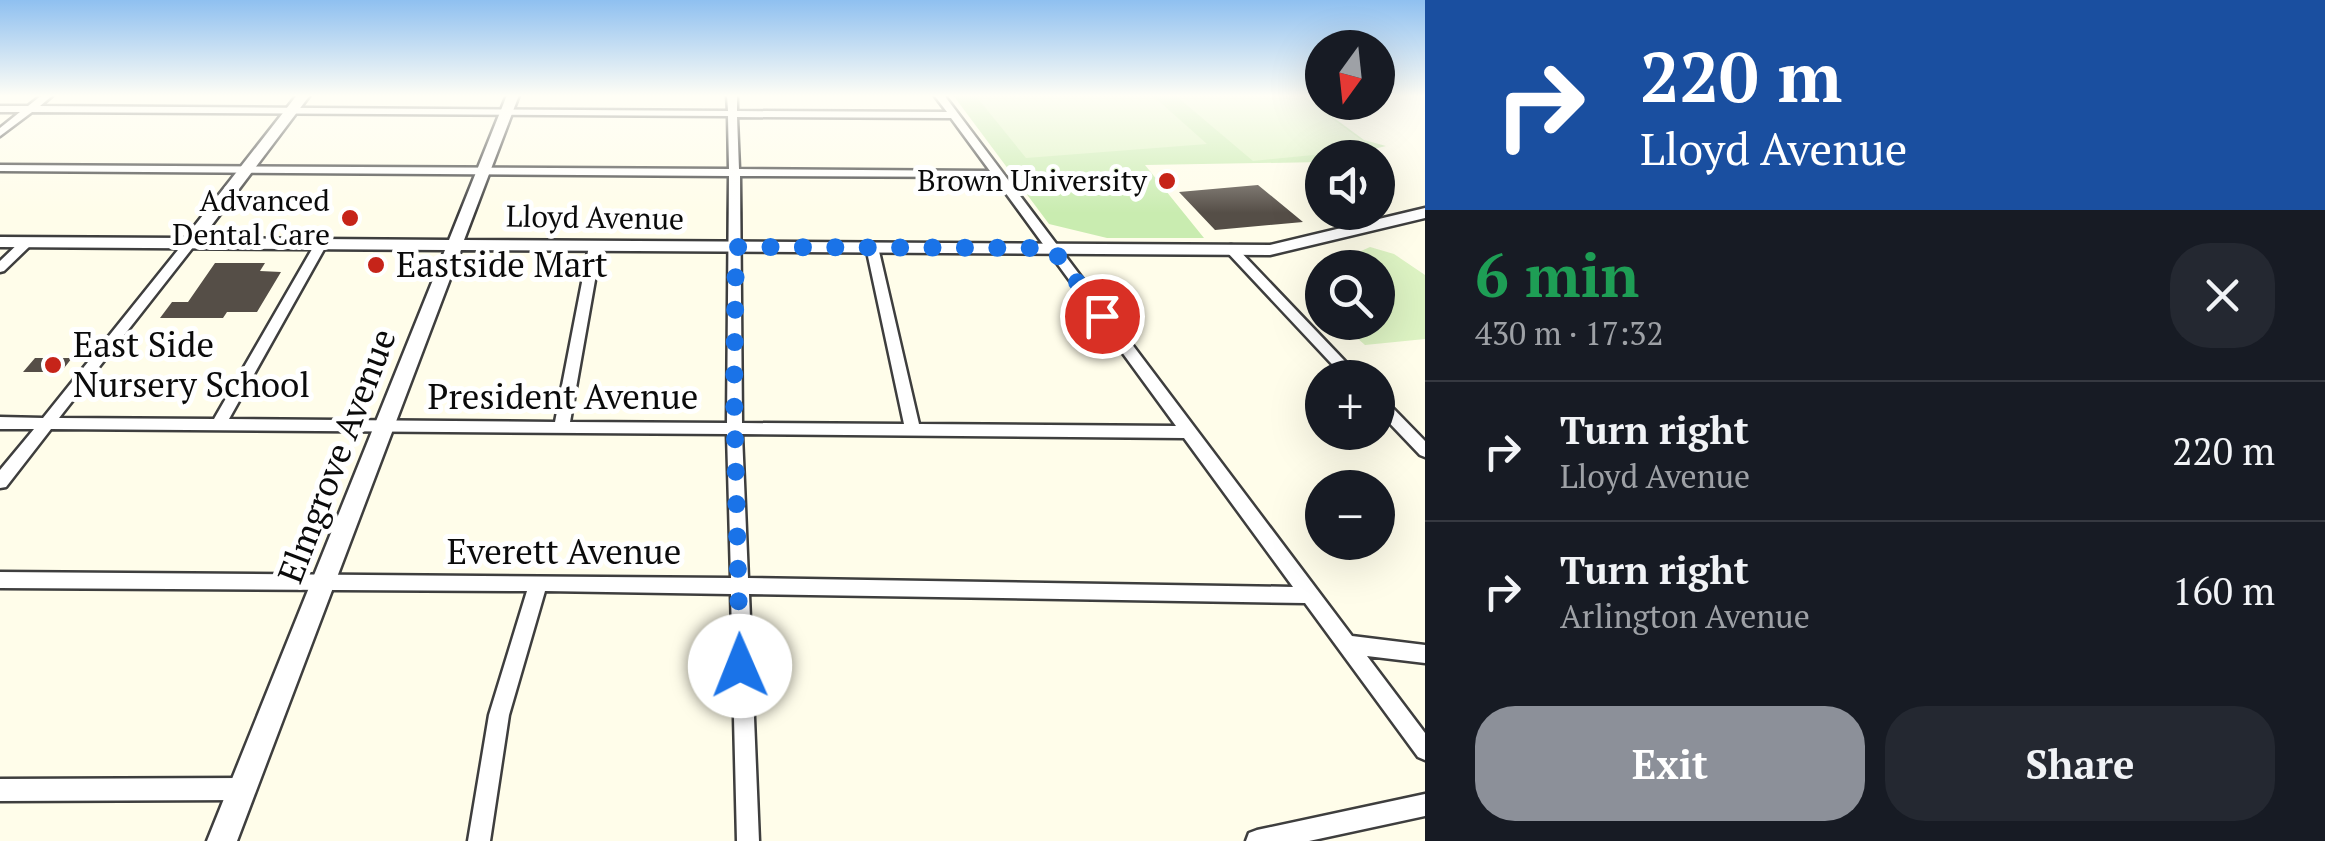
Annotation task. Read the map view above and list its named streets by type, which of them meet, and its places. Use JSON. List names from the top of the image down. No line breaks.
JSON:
{"streets":{"street":["Lloyd Avenue","President Avenue","Elmgrove Avenue","Everett Avenue"]},"crossings":[["Lloyd Avenue","Elmgrove Avenue"],["President Avenue","Elmgrove Avenue"],["Elmgrove Avenue","Everett Avenue"]],"places":["Brown University","Advanced Dental Care","Eastside Mart","East Side Nursery School"],"north":"bottom","page":{"turn":["220 m","Lloyd Avenue"],"map_buttons":["+","−"],"heading":["6 min","430 m · 17:32"],"list":[{"name":"Turn right","note":"Lloyd Avenue","value":"220 m"},{"name":"Turn right","note":"Arlington Avenue","value":"160 m"}],"buttons":["Exit","Share"]}}
